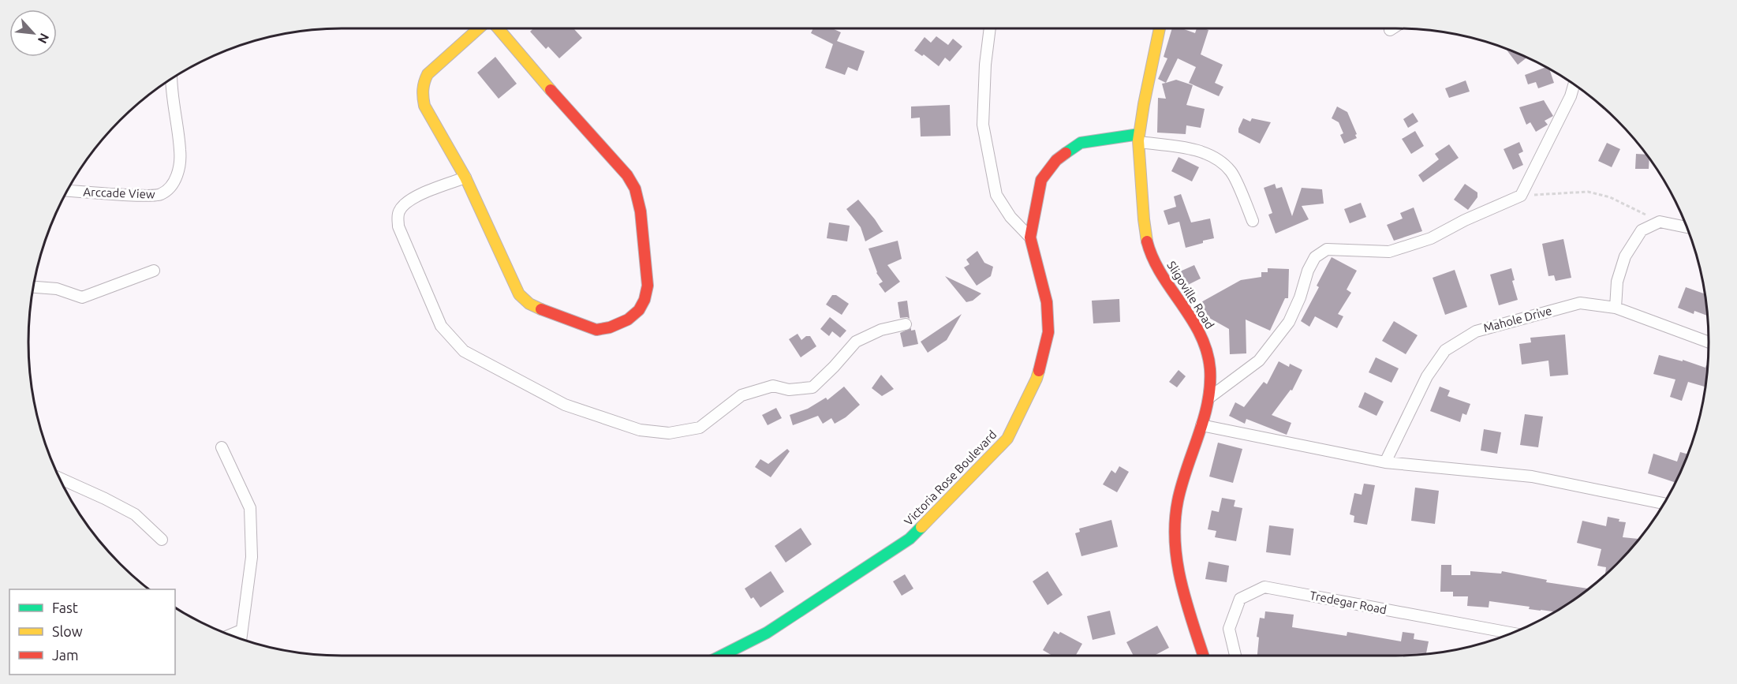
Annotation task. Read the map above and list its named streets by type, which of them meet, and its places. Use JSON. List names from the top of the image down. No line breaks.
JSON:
{"streets":{"street":["Arccade View","Sligoville Road","Mahole Drive","Victoria Rose Boulevard","Tredegar Road"]},"crossings":[["Sligoville Road","Victoria Rose Boulevard"]],"legend":["Fast","Slow","Jam"],"north":"bottom right"}
